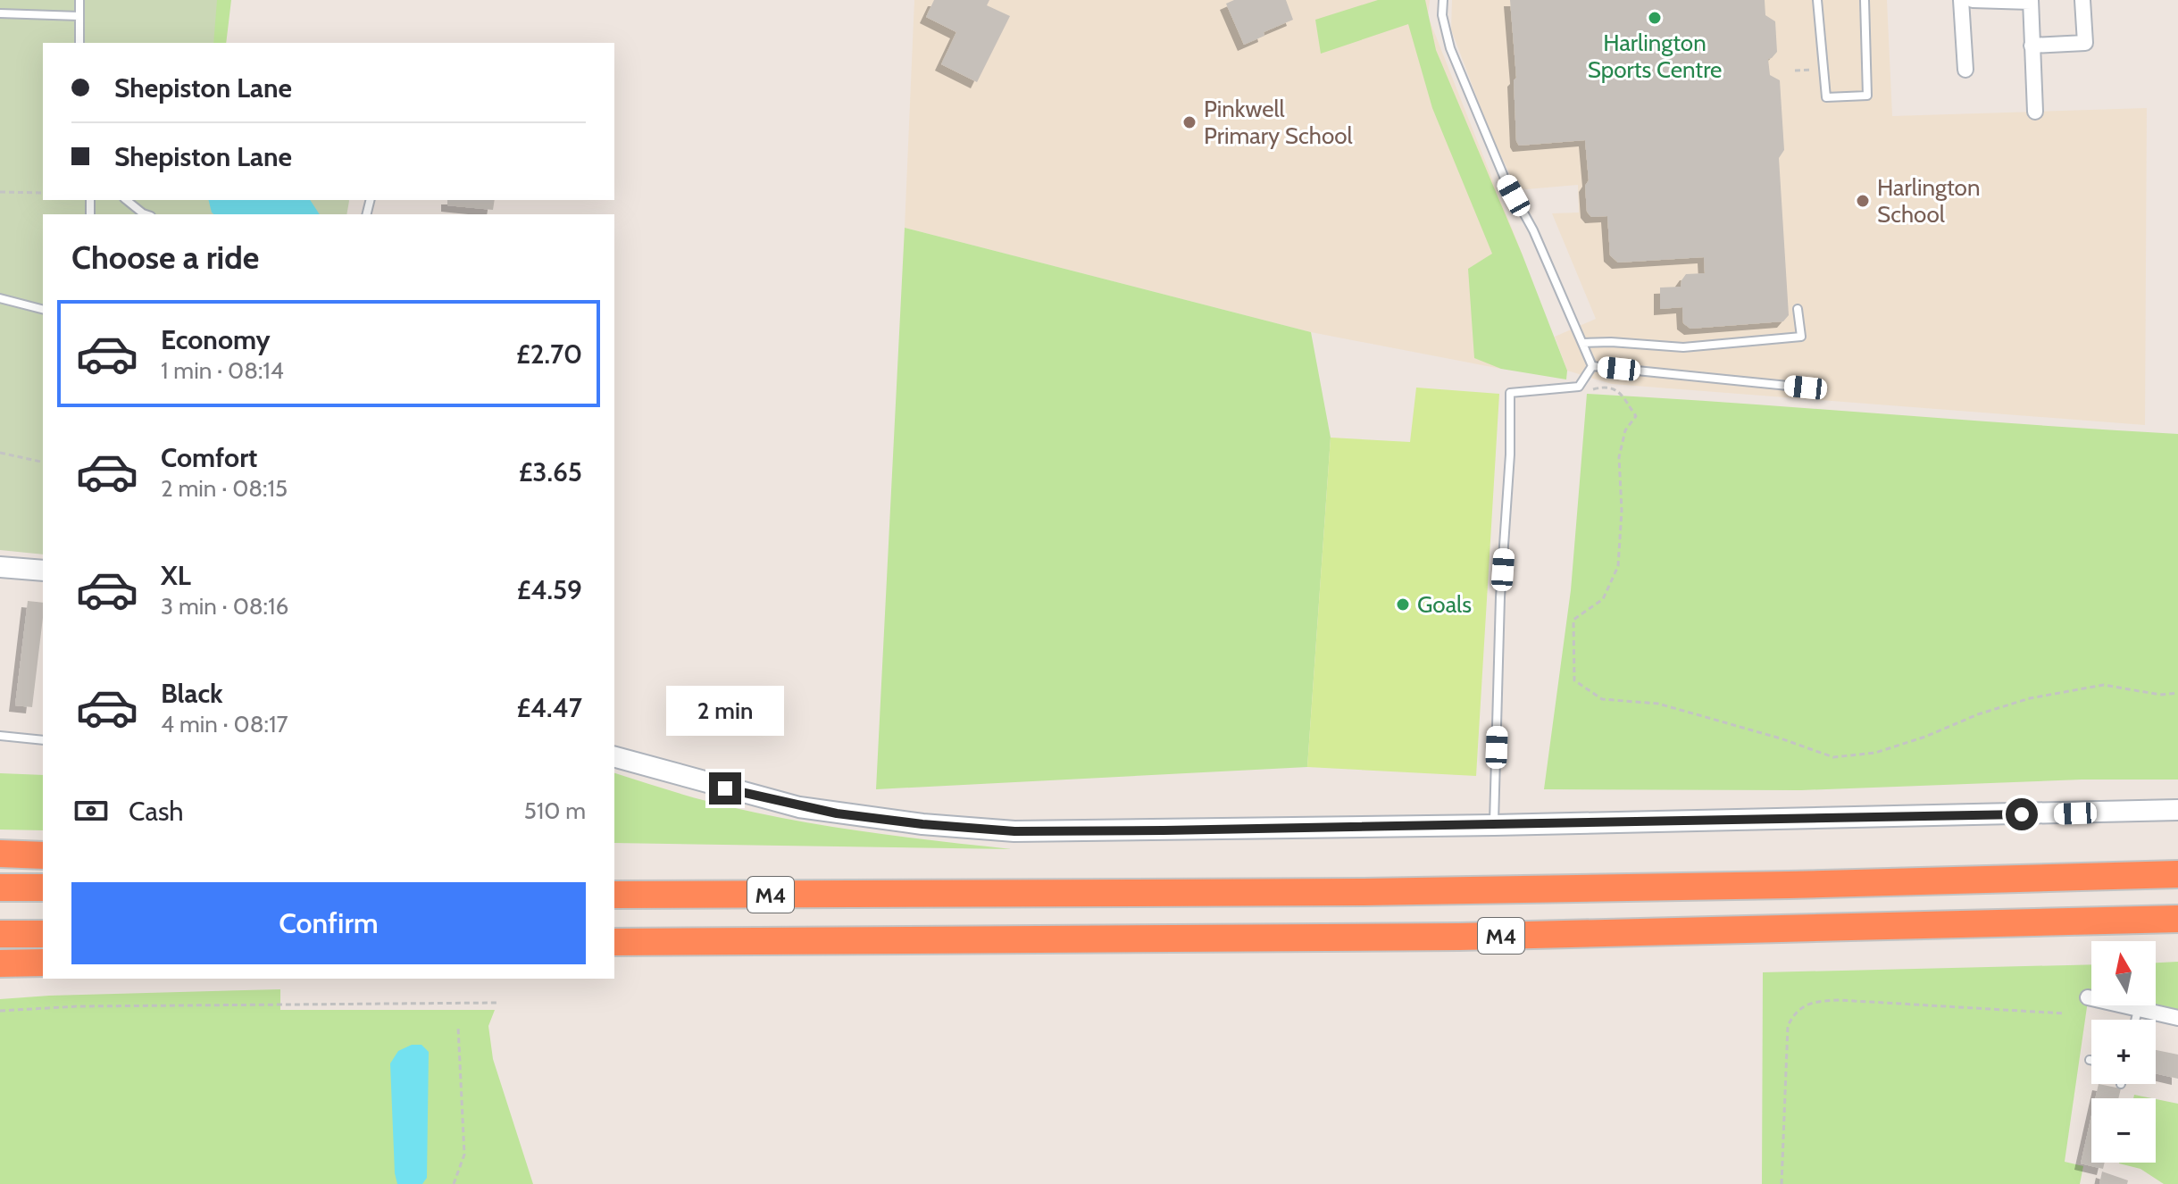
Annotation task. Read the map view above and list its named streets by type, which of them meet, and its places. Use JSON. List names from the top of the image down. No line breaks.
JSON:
{"streets":{"highway":["M4"]},"places":["Harlington Sports Centre","Pinkwell Primary School","Harlington School","Goals"],"north":"top","page":{"banner":["Shepiston Lane","Shepiston Lane"],"heading":"Choose a ride","list":[{"name":"Economy","note":"1 min · 08:14","value":"£2.70"},{"name":"Comfort","note":"2 min · 08:15","value":"£3.65"},{"name":"XL","note":"3 min · 08:16","value":"£4.59"},{"name":"Black","note":"4 min · 08:17","value":"£4.47"}],"bubble":"2 min","pay":["Cash","510 m"],"buttons":"Confirm","map_buttons":["+","−"]}}
